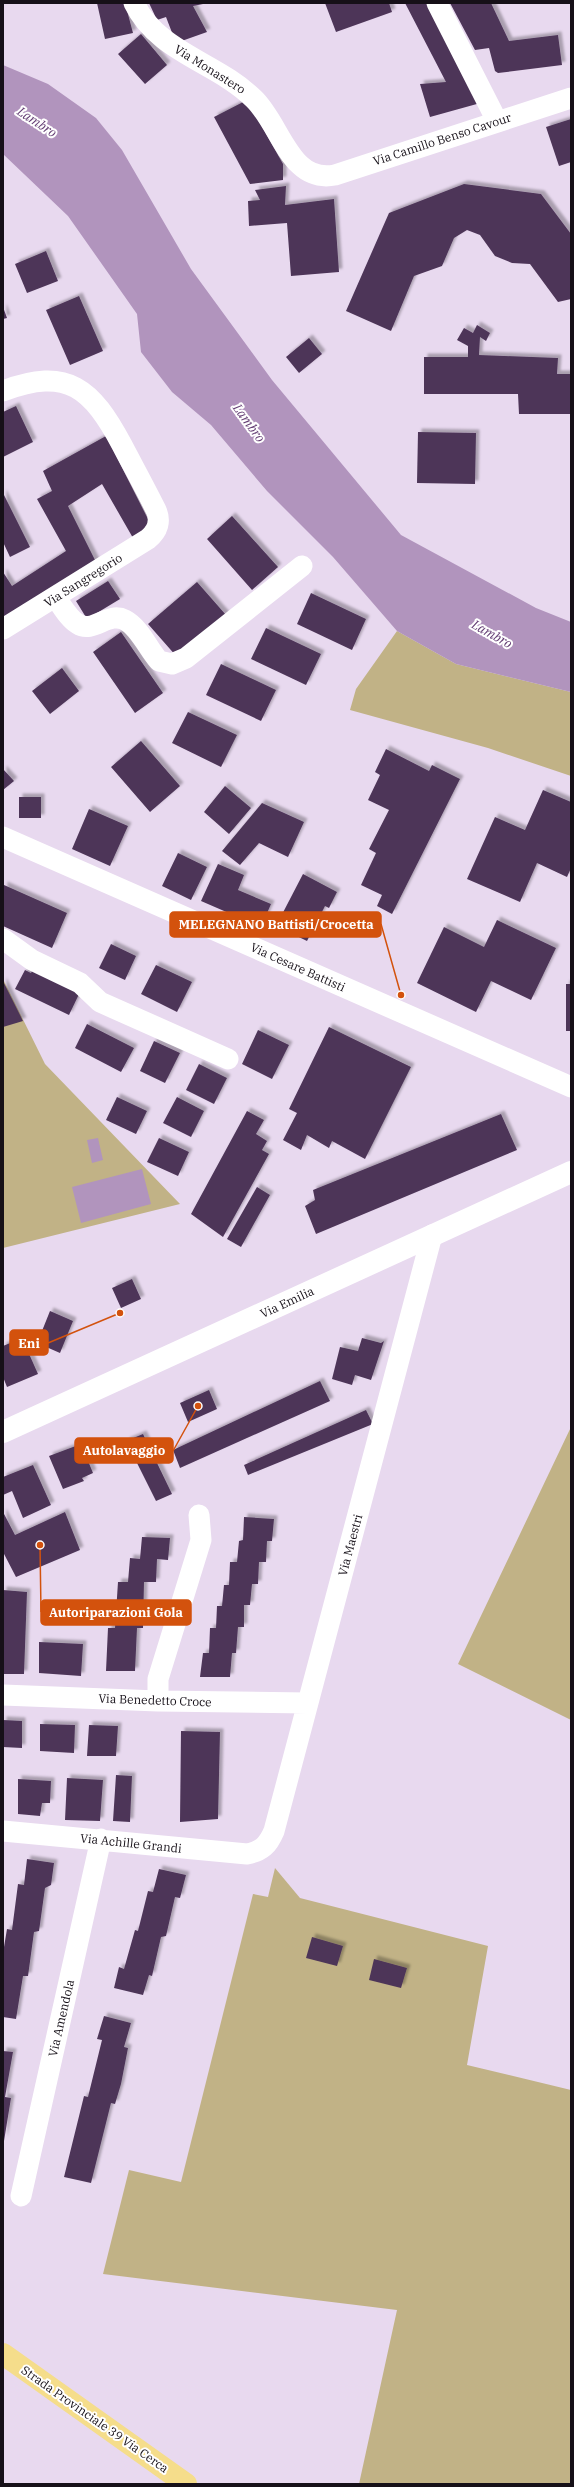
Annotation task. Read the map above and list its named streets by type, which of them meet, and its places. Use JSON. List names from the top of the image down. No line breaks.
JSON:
{"streets":{"main road":["Strada Provinciale 39 Via Cerca"],"street":["Via Monastero","Via Camillo Benso Cavour","Via Sangregorio","Via Cesare Battisti","Via Emilia","Via Maestri","Via Benedetto Croce","Via Achille Grandi","Via Amendola"]},"crossings":[["Via Monastero","Via Camillo Benso Cavour"],["Via Emilia","Via Maestri"],["Via Maestri","Via Benedetto Croce"],["Via Maestri","Via Achille Grandi"],["Via Achille Grandi","Via Amendola"]],"water":["Lambro"],"places":["MELEGNANO Battisti/Crocetta","Eni","Autolavaggio","Autoriparazioni Gola"]}
